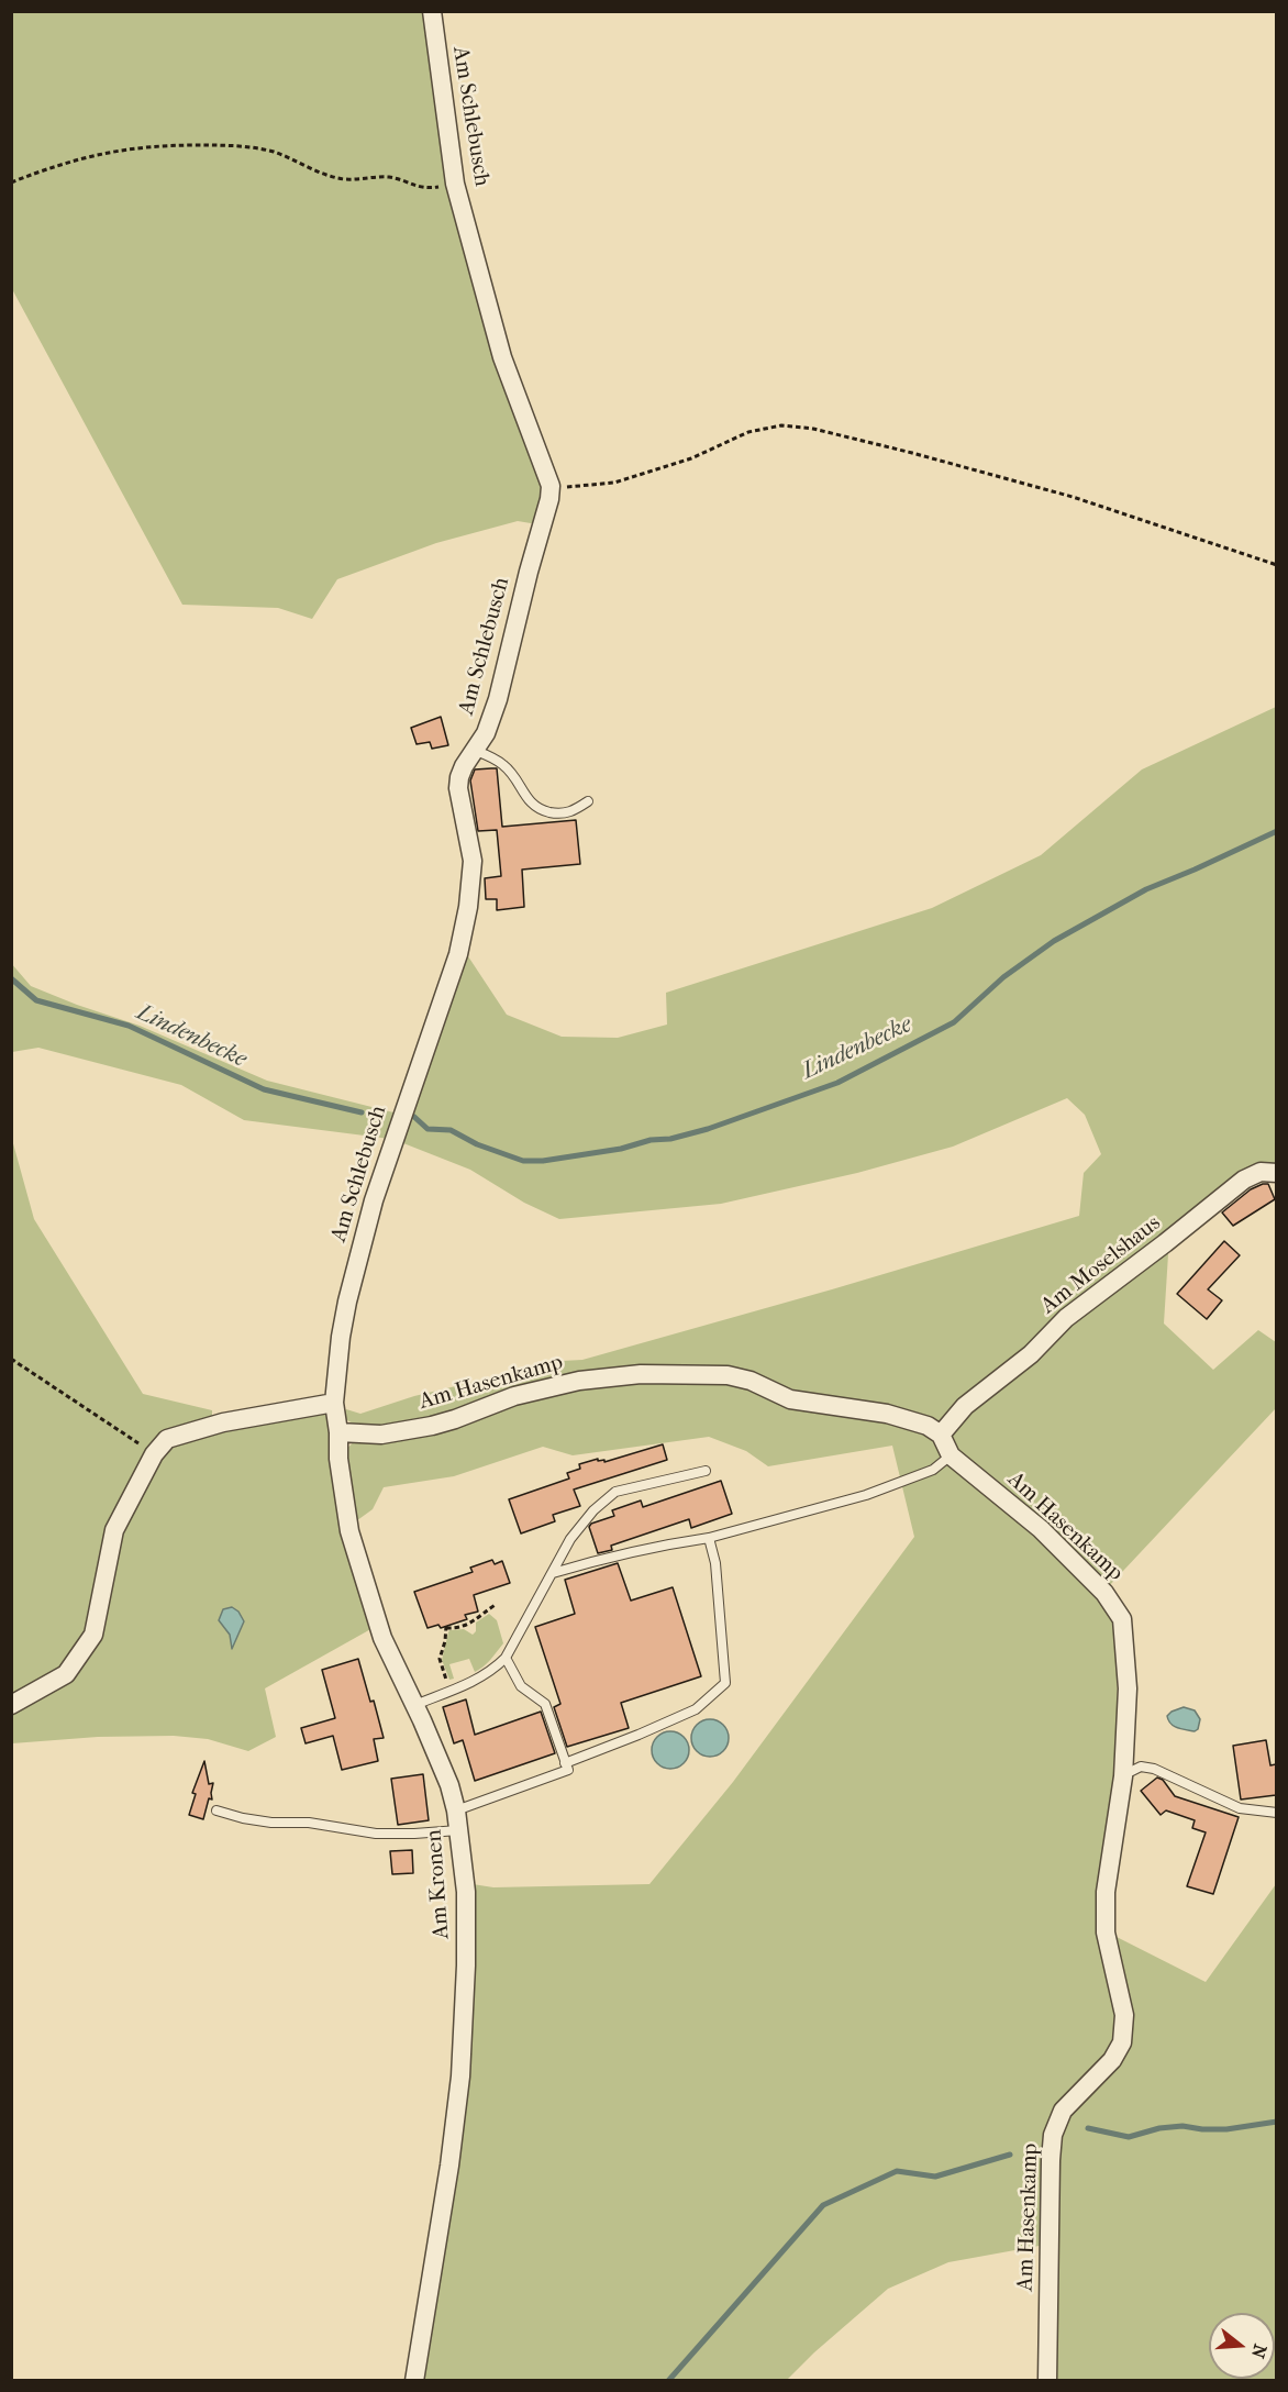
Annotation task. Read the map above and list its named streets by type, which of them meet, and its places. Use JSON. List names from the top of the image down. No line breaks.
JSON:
{"streets":{"street":["Am Schlebusch","Am Moselshaus","Am Hasenkamp","Am Kronen"]},"crossings":[["Am Schlebusch","Am Kronen"],["Am Moselshaus","Am Hasenkamp"],["Am Hasenkamp","Am Kronen"]],"water":["Lindenbecke"],"north":"right"}
